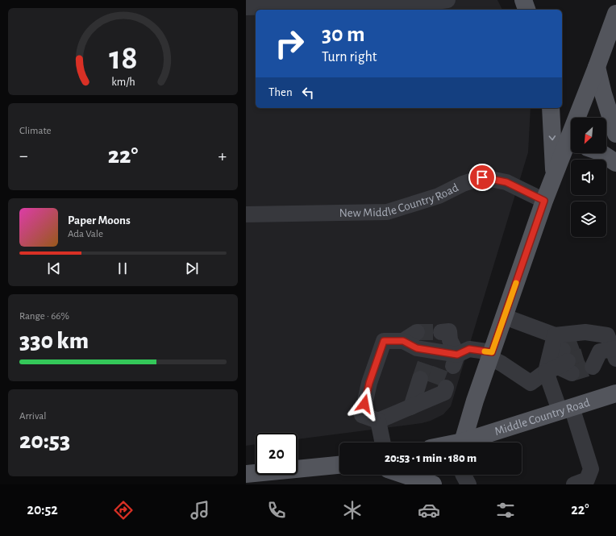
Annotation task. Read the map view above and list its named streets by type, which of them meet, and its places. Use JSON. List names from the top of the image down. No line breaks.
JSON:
{"streets":{"main road":["Middle Country Road"],"street":["New Middle Country Road"]},"north":"bottom left","page":{"turn":["30 m","Turn right"],"then":"Then","tile":["Climate",["Range · 66%","330 km"],["Arrival","20:53"]],"heat":["−","22°","+"],"song":["Paper Moons","Ada Vale"],"limit":"20","trip":"20:53 · 1 min · 180 m","tabs":["20:52","22°"],"gauge":["18","km/h"]}}
